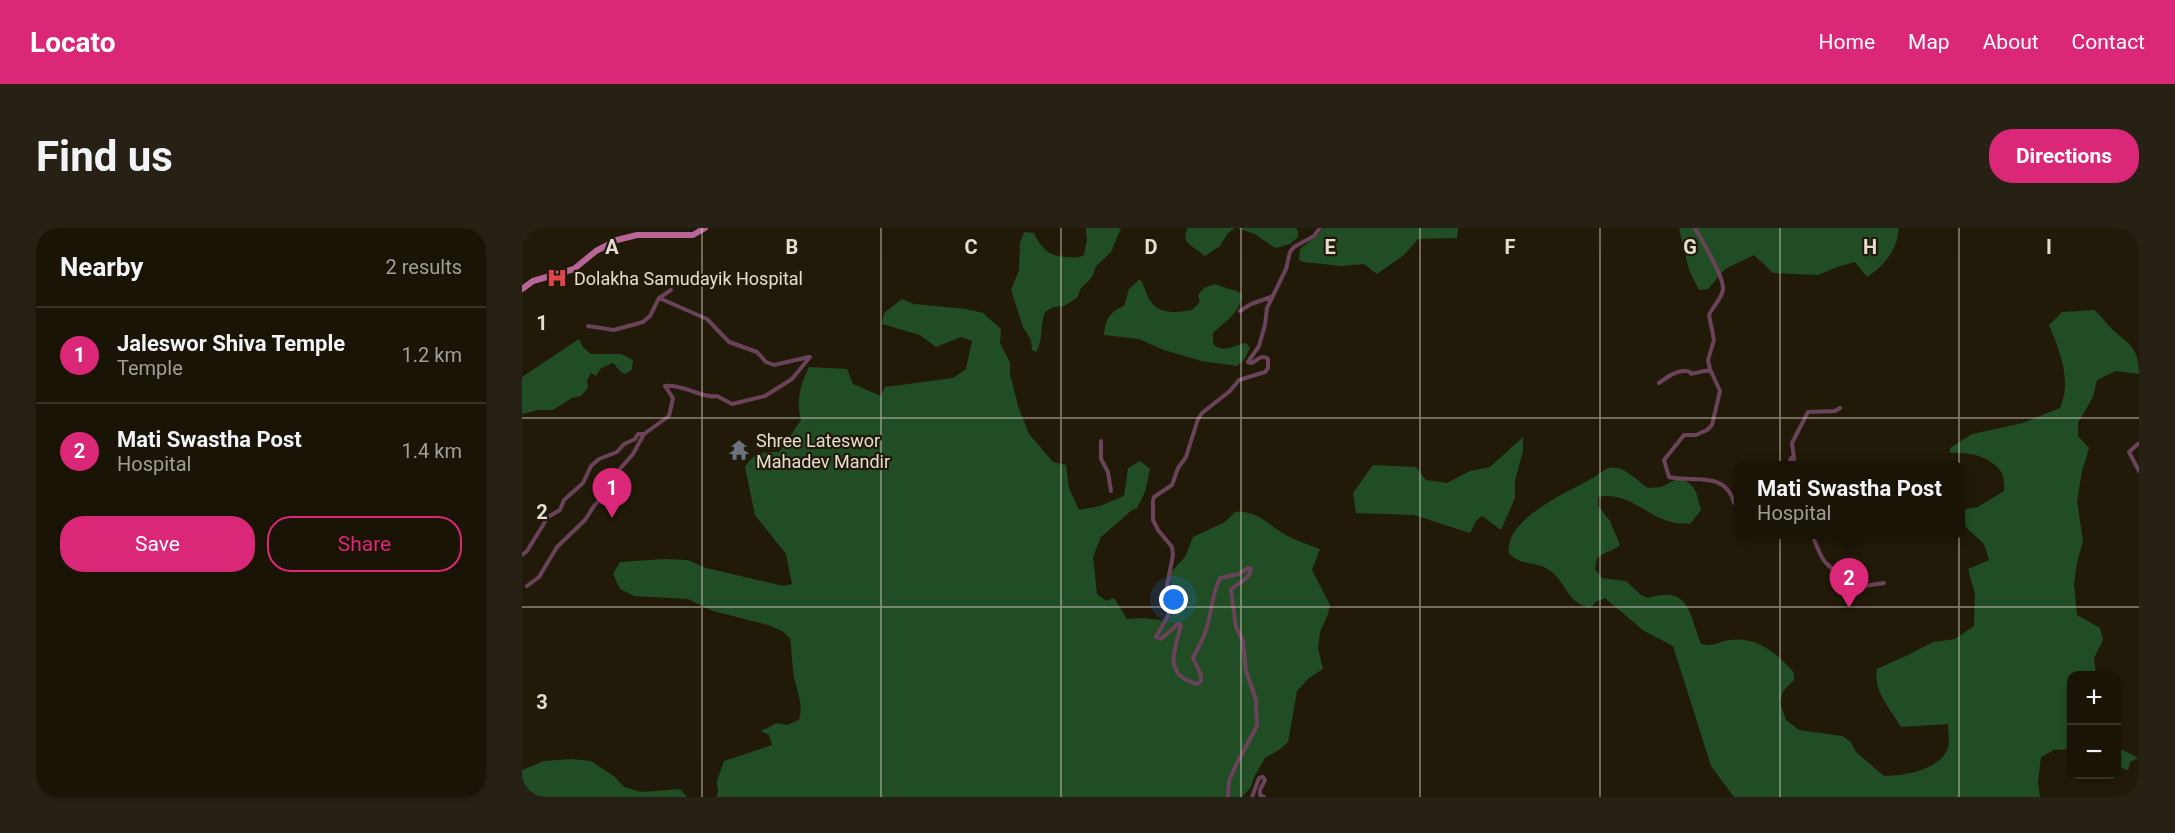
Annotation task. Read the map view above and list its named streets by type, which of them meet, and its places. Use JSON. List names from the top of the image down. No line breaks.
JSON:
{"places":{"hospital":["Dolakha Samudayik Hospital"],"temple":["Shree Lateswor Mahadev Mandir"]},"page":{"header":"Locato","nav":["Home","Map","About","Contact"],"buttons":["Directions",["Save","Share"]],"title":"Find us","heading":["Nearby","2 results"],"list":[{"mark":"1","name":"Jaleswor Shiva Temple","note":"Temple","value":"1.2 km"},{"mark":"2","name":"Mati Swastha Post","note":"Hospital","value":"1.4 km"}],"popup":["Mati Swastha Post","Hospital"],"pins":["1","2"],"map_buttons":["+","−"]},"grid":{"columns":["A","B","C","D","E","F","G","H","I"],"rows":["1","2","3"]}}
